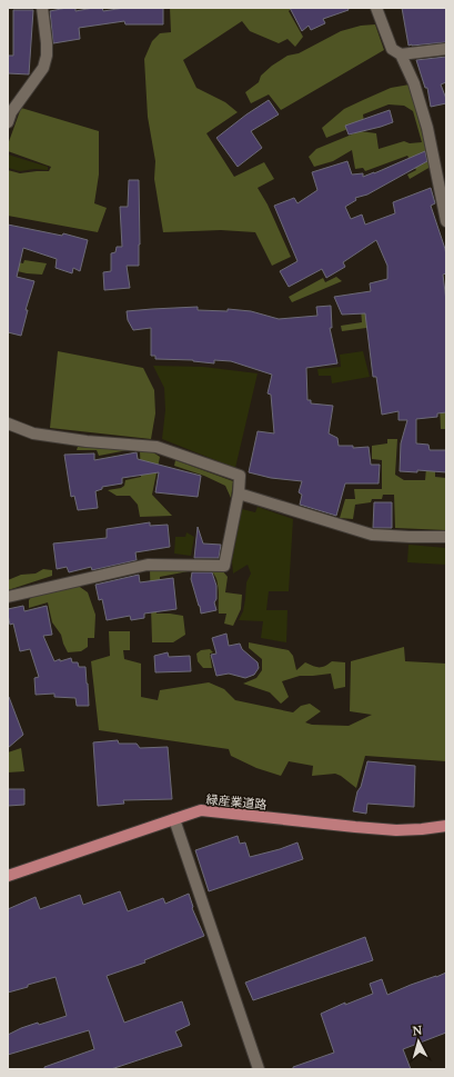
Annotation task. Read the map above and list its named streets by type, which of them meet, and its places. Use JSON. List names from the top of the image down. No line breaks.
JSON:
{"streets":{"main road":["緑産業道路"]},"north":"top"}
